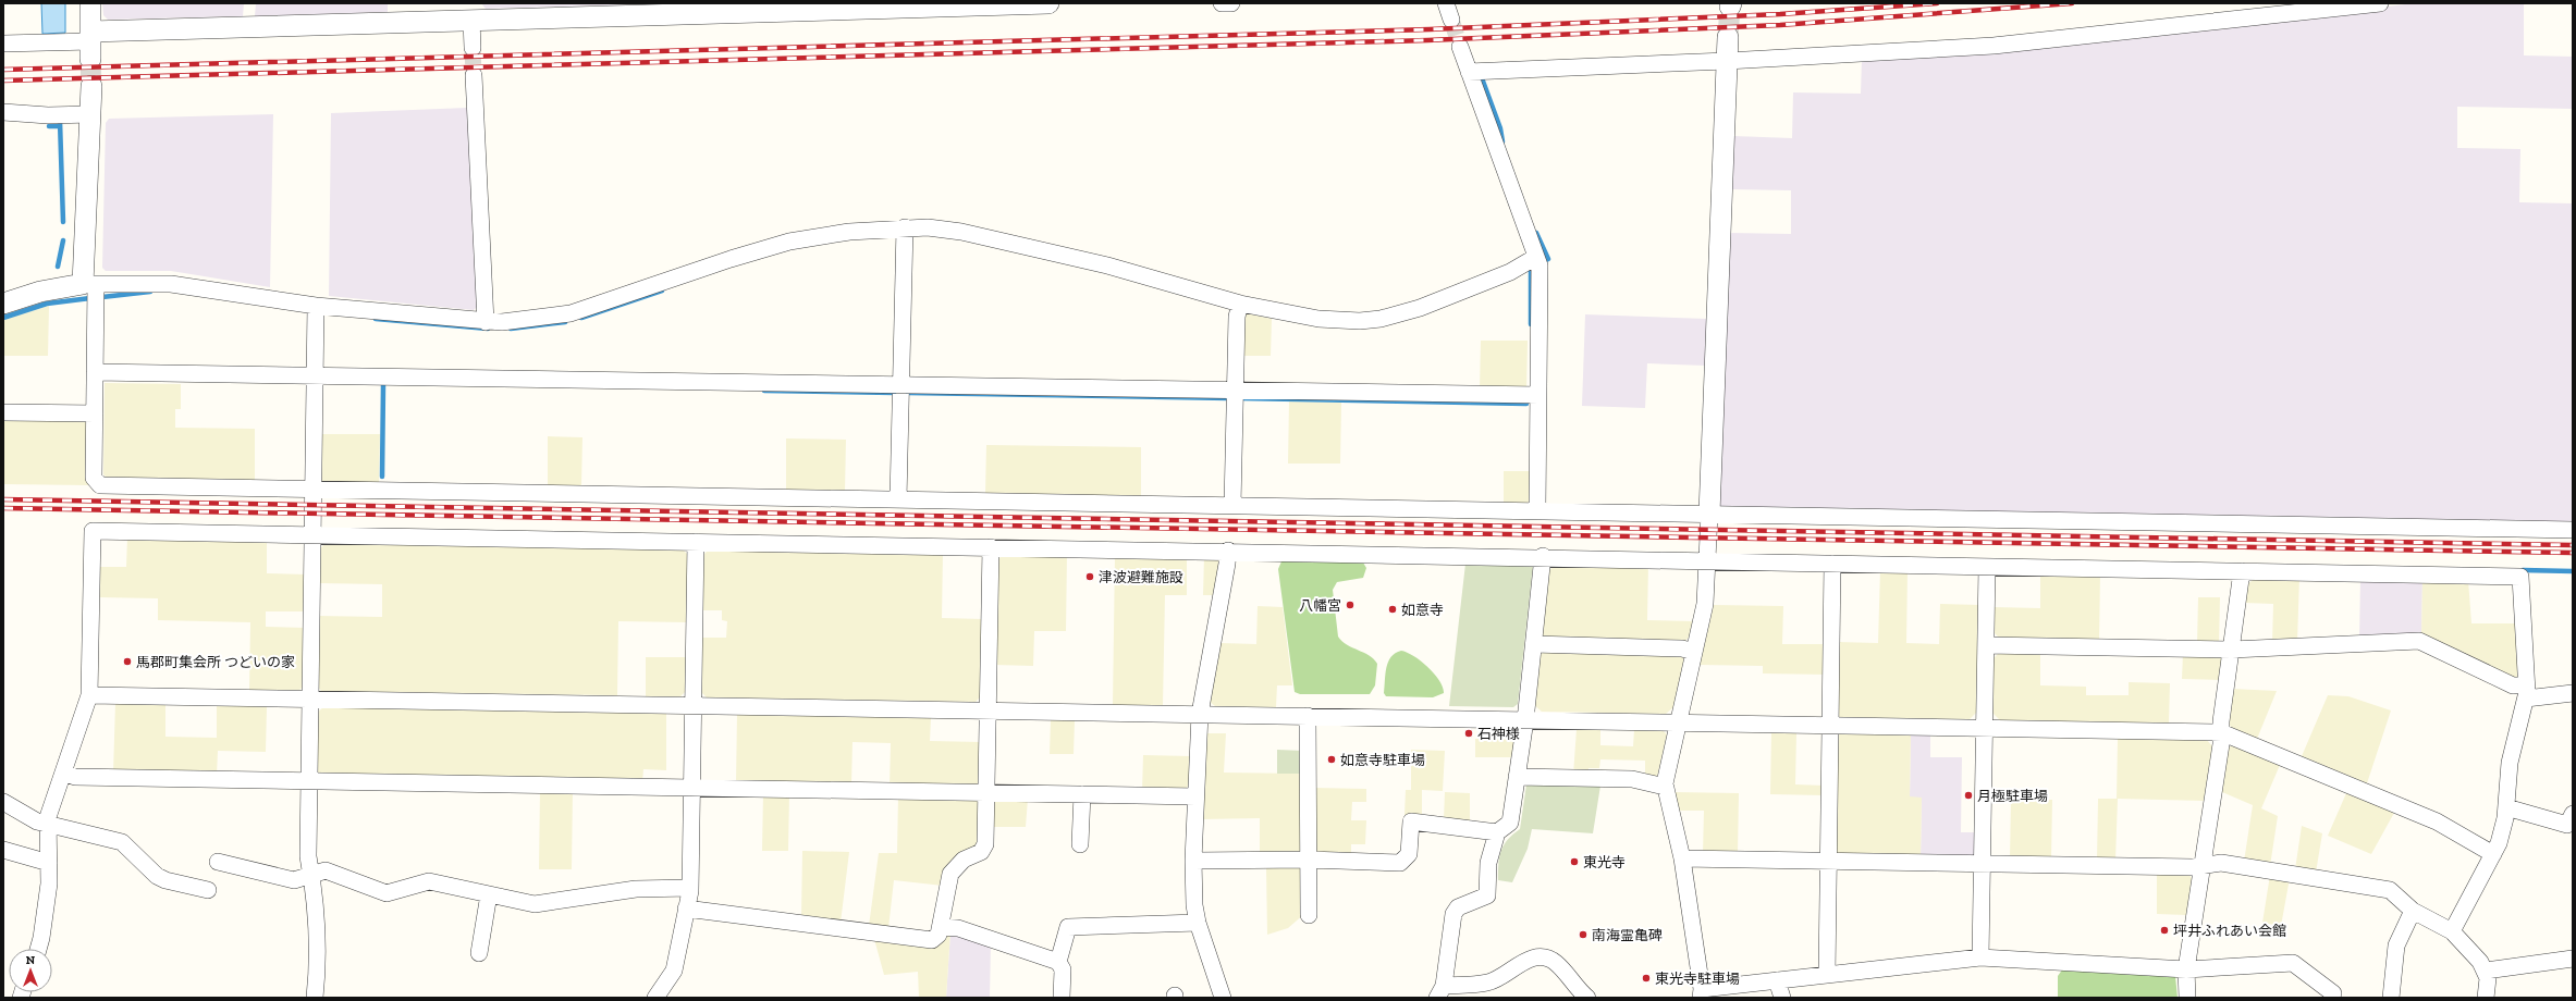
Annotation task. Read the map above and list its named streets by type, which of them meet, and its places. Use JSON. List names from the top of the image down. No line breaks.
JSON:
{"places":["津波避難施設","八幡宮","如意寺","馬郡町集会所 つどいの家","石神様","如意寺駐車場","月極駐車場","東光寺","坪井ふれあい会館","南海霊亀碑","東光寺駐車場"],"north":"top"}
